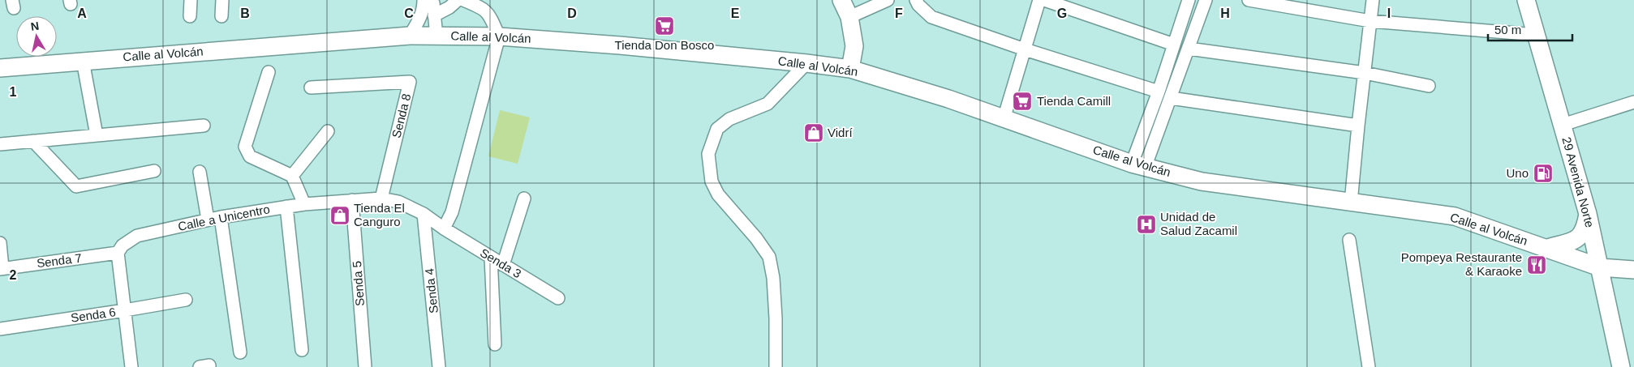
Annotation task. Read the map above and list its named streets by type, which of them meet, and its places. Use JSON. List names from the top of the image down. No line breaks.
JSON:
{"streets":{"main road":["Calle al Volcán","29 Avenida Norte"],"street":["Senda 8","Calle a Unicentro","Senda 7","Senda 3","Senda 5","Senda 4","Senda 6"]},"crossings":[["Calle al Volcán","29 Avenida Norte"],["Senda 8","Calle a Unicentro"],["Calle a Unicentro","Senda 7"],["Calle a Unicentro","Senda 3"],["Calle a Unicentro","Senda 5"],["Calle a Unicentro","Senda 4"]],"places":{"supermarket":["Tienda Don Bosco","Tienda Camill"],"shop":["Vidrí","Tienda El Canguro"],"fuel station":["Uno"],"hospital":["Unidad de Salud Zacamil"],"restaurant":["Pompeya Restaurante & Karaoke"]},"scale_bar":"50 m","north":"top","grid":{"columns":["A","B","C","D","E","F","G","H","I"],"rows":["1","2"]}}
